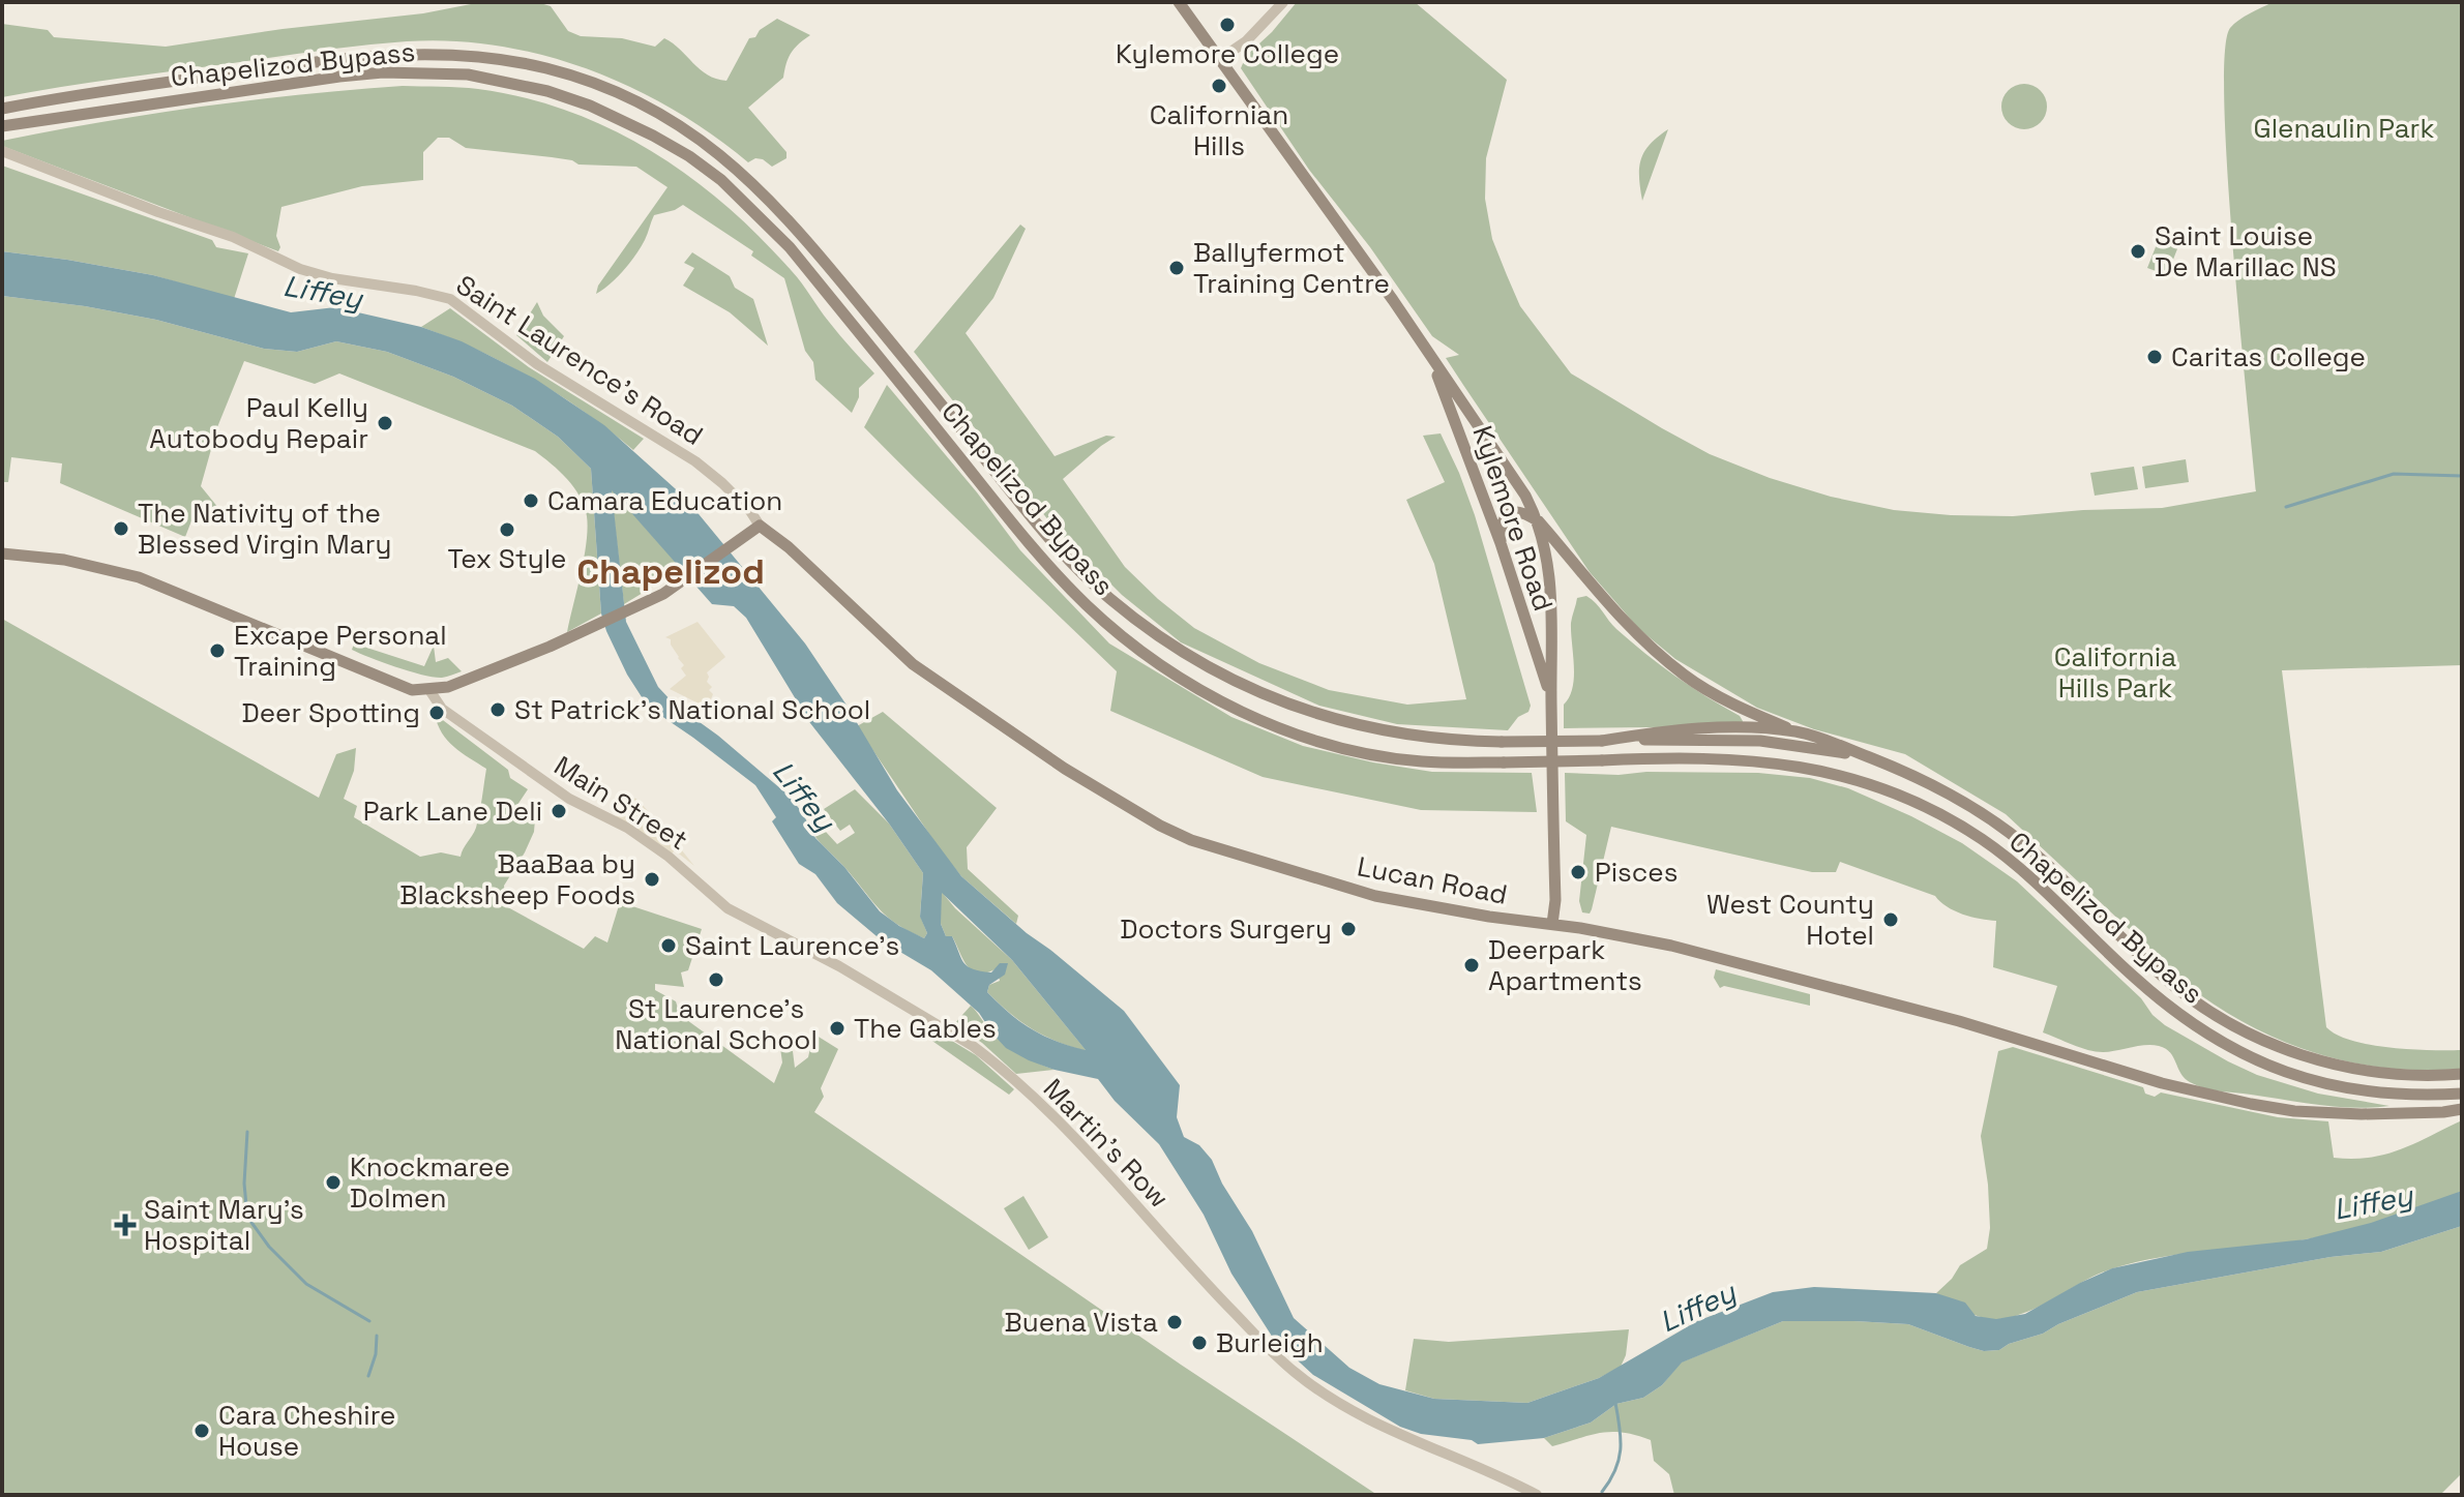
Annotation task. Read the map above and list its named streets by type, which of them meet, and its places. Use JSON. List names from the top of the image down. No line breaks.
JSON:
{"streets":{"main road":["Chapelizod Bypass","Saint Laurence's Road","Kylemore Road","Lucan Road"],"street":["Main Street","Martin's Row"]},"crossings":[["Saint Laurence's Road","Lucan Road"],["Kylemore Road","Lucan Road"],["Main Street","Martin's Row"]],"districts":["Chapelizod"],"water":["Liffey"],"parks":["Glenaulin Park","California Hills Park"],"places":{"other":["Kylemore College","Californian Hills","Saint Louise De Marillac NS","Ballyfermot Training Centre","Caritas College","Paul Kelly Autobody Repair","Camara Education","The Nativity of the Blessed Virgin Mary","Tex Style","Excape Personal Training","St Patrick's National School","Deer Spotting","Park Lane Deli","Pisces","BaaBaa by Blacksheep Foods","West County Hotel","Doctors Surgery","Saint Laurence's","Deerpark Apartments","St Laurence's National School","The Gables","Knockmaree Dolmen","Buena Vista","Burleigh","Cara Cheshire House"],"health":["Saint Mary's Hospital"]}}
